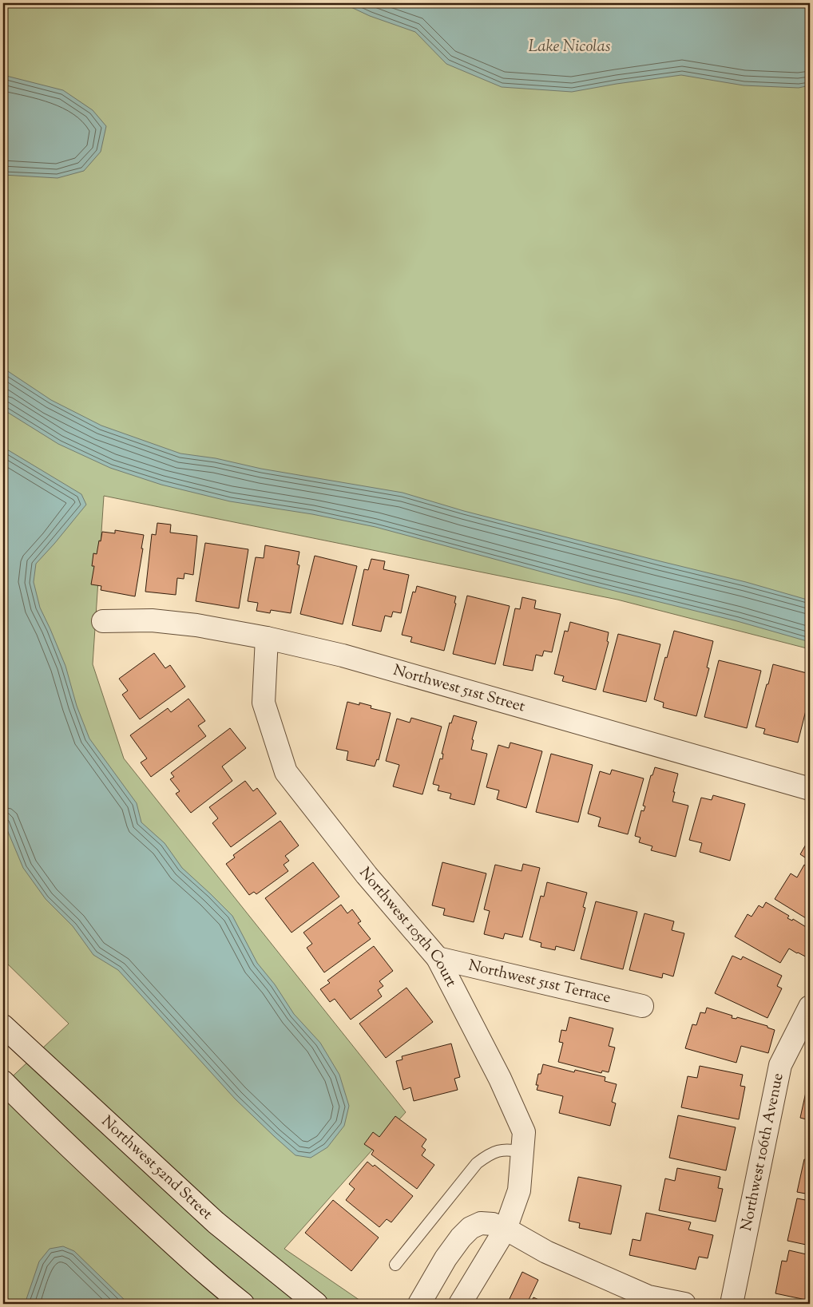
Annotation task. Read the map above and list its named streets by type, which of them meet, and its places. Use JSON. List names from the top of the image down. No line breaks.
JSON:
{"streets":{"street":["Northwest 51st Street","Northwest 105th Court","Northwest 51st Terrace","Northwest 106th Avenue","Northwest 52nd Street"]},"crossings":[["Northwest 51st Street","Northwest 105th Court"],["Northwest 105th Court","Northwest 51st Terrace"]],"water":["Lake Nicolas"]}
